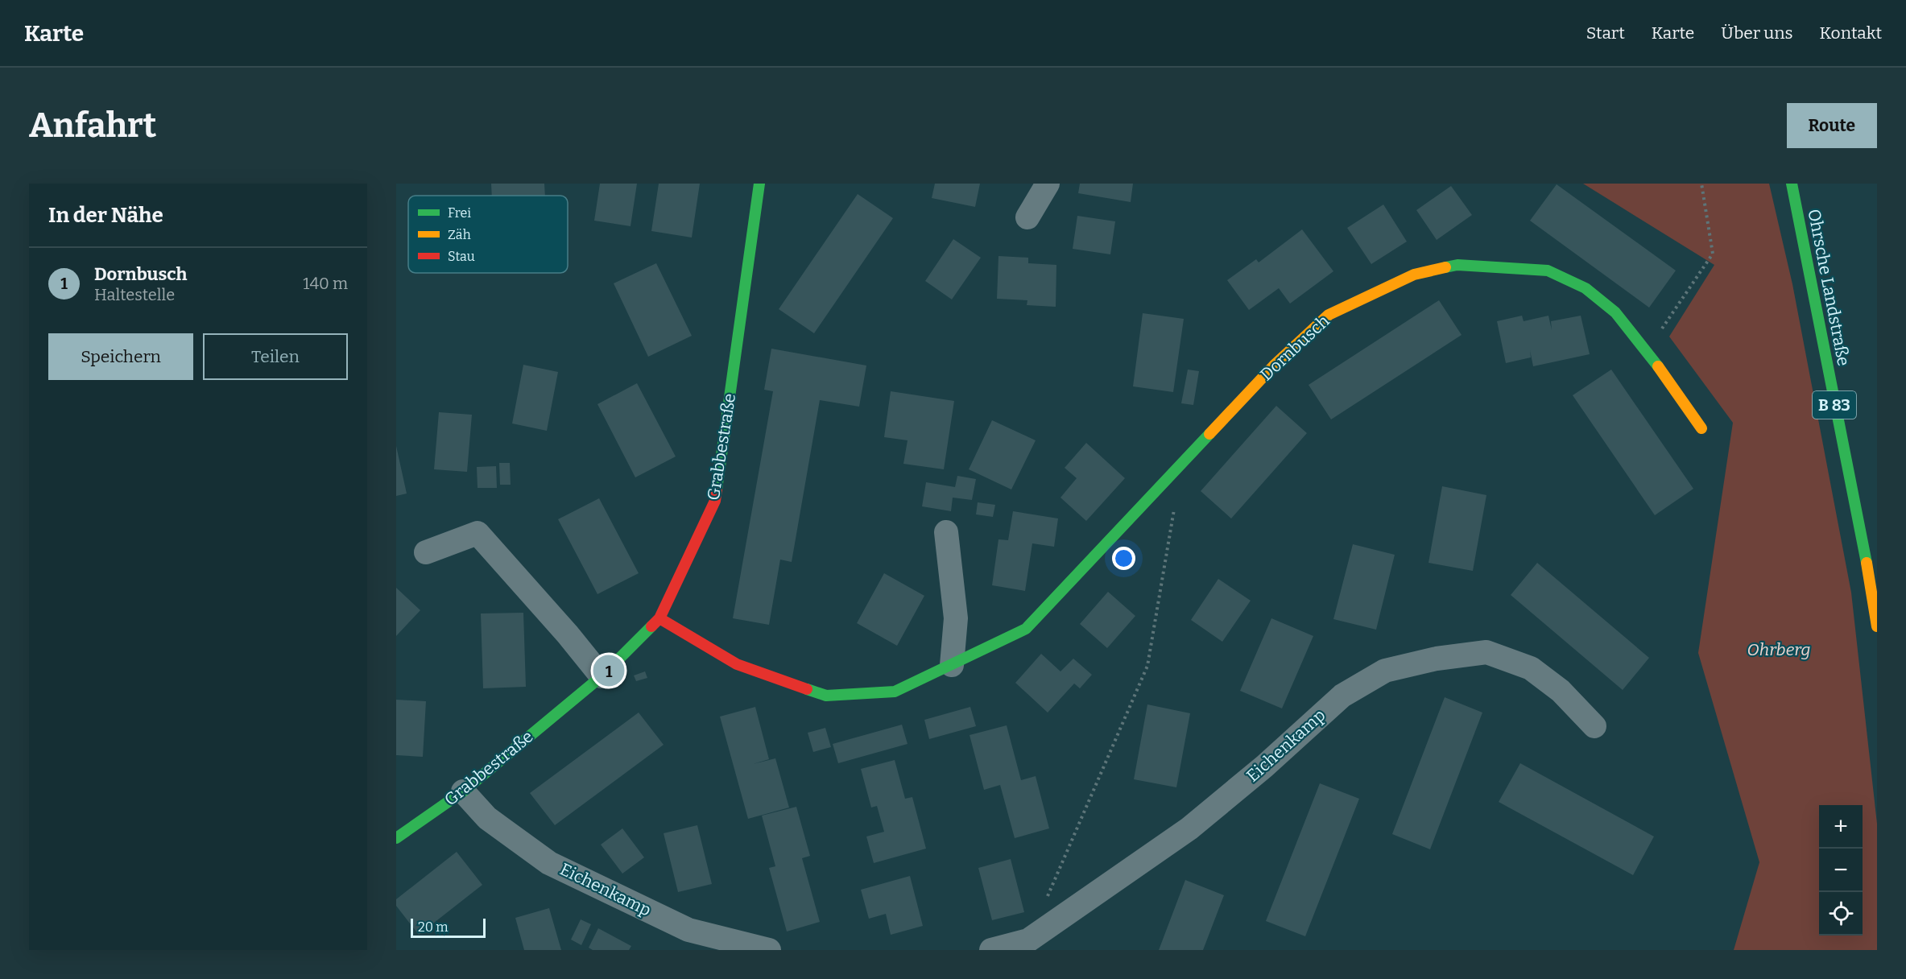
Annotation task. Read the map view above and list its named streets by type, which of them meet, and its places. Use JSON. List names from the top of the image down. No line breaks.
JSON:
{"streets":{"street":["Ohrsche Landstraße","Dornbusch","B 83","Grabbestraße","Eichenkamp"]},"crossings":[["Dornbusch","Grabbestraße"],["Grabbestraße","Eichenkamp"]],"parks":["Ohrberg"],"legend":["Frei","Zäh","Stau"],"scale_bar":"20 m","page":{"header":"Karte","nav":["Start","Karte","Über uns","Kontakt"],"buttons":["Route",["Speichern","Teilen"]],"title":"Anfahrt","heading":"In der Nähe","list":[{"mark":"1","name":"Dornbusch","note":"Haltestelle","value":"140 m"}],"pins":"1","map_buttons":["+","−"],"scale":"20 m"}}
